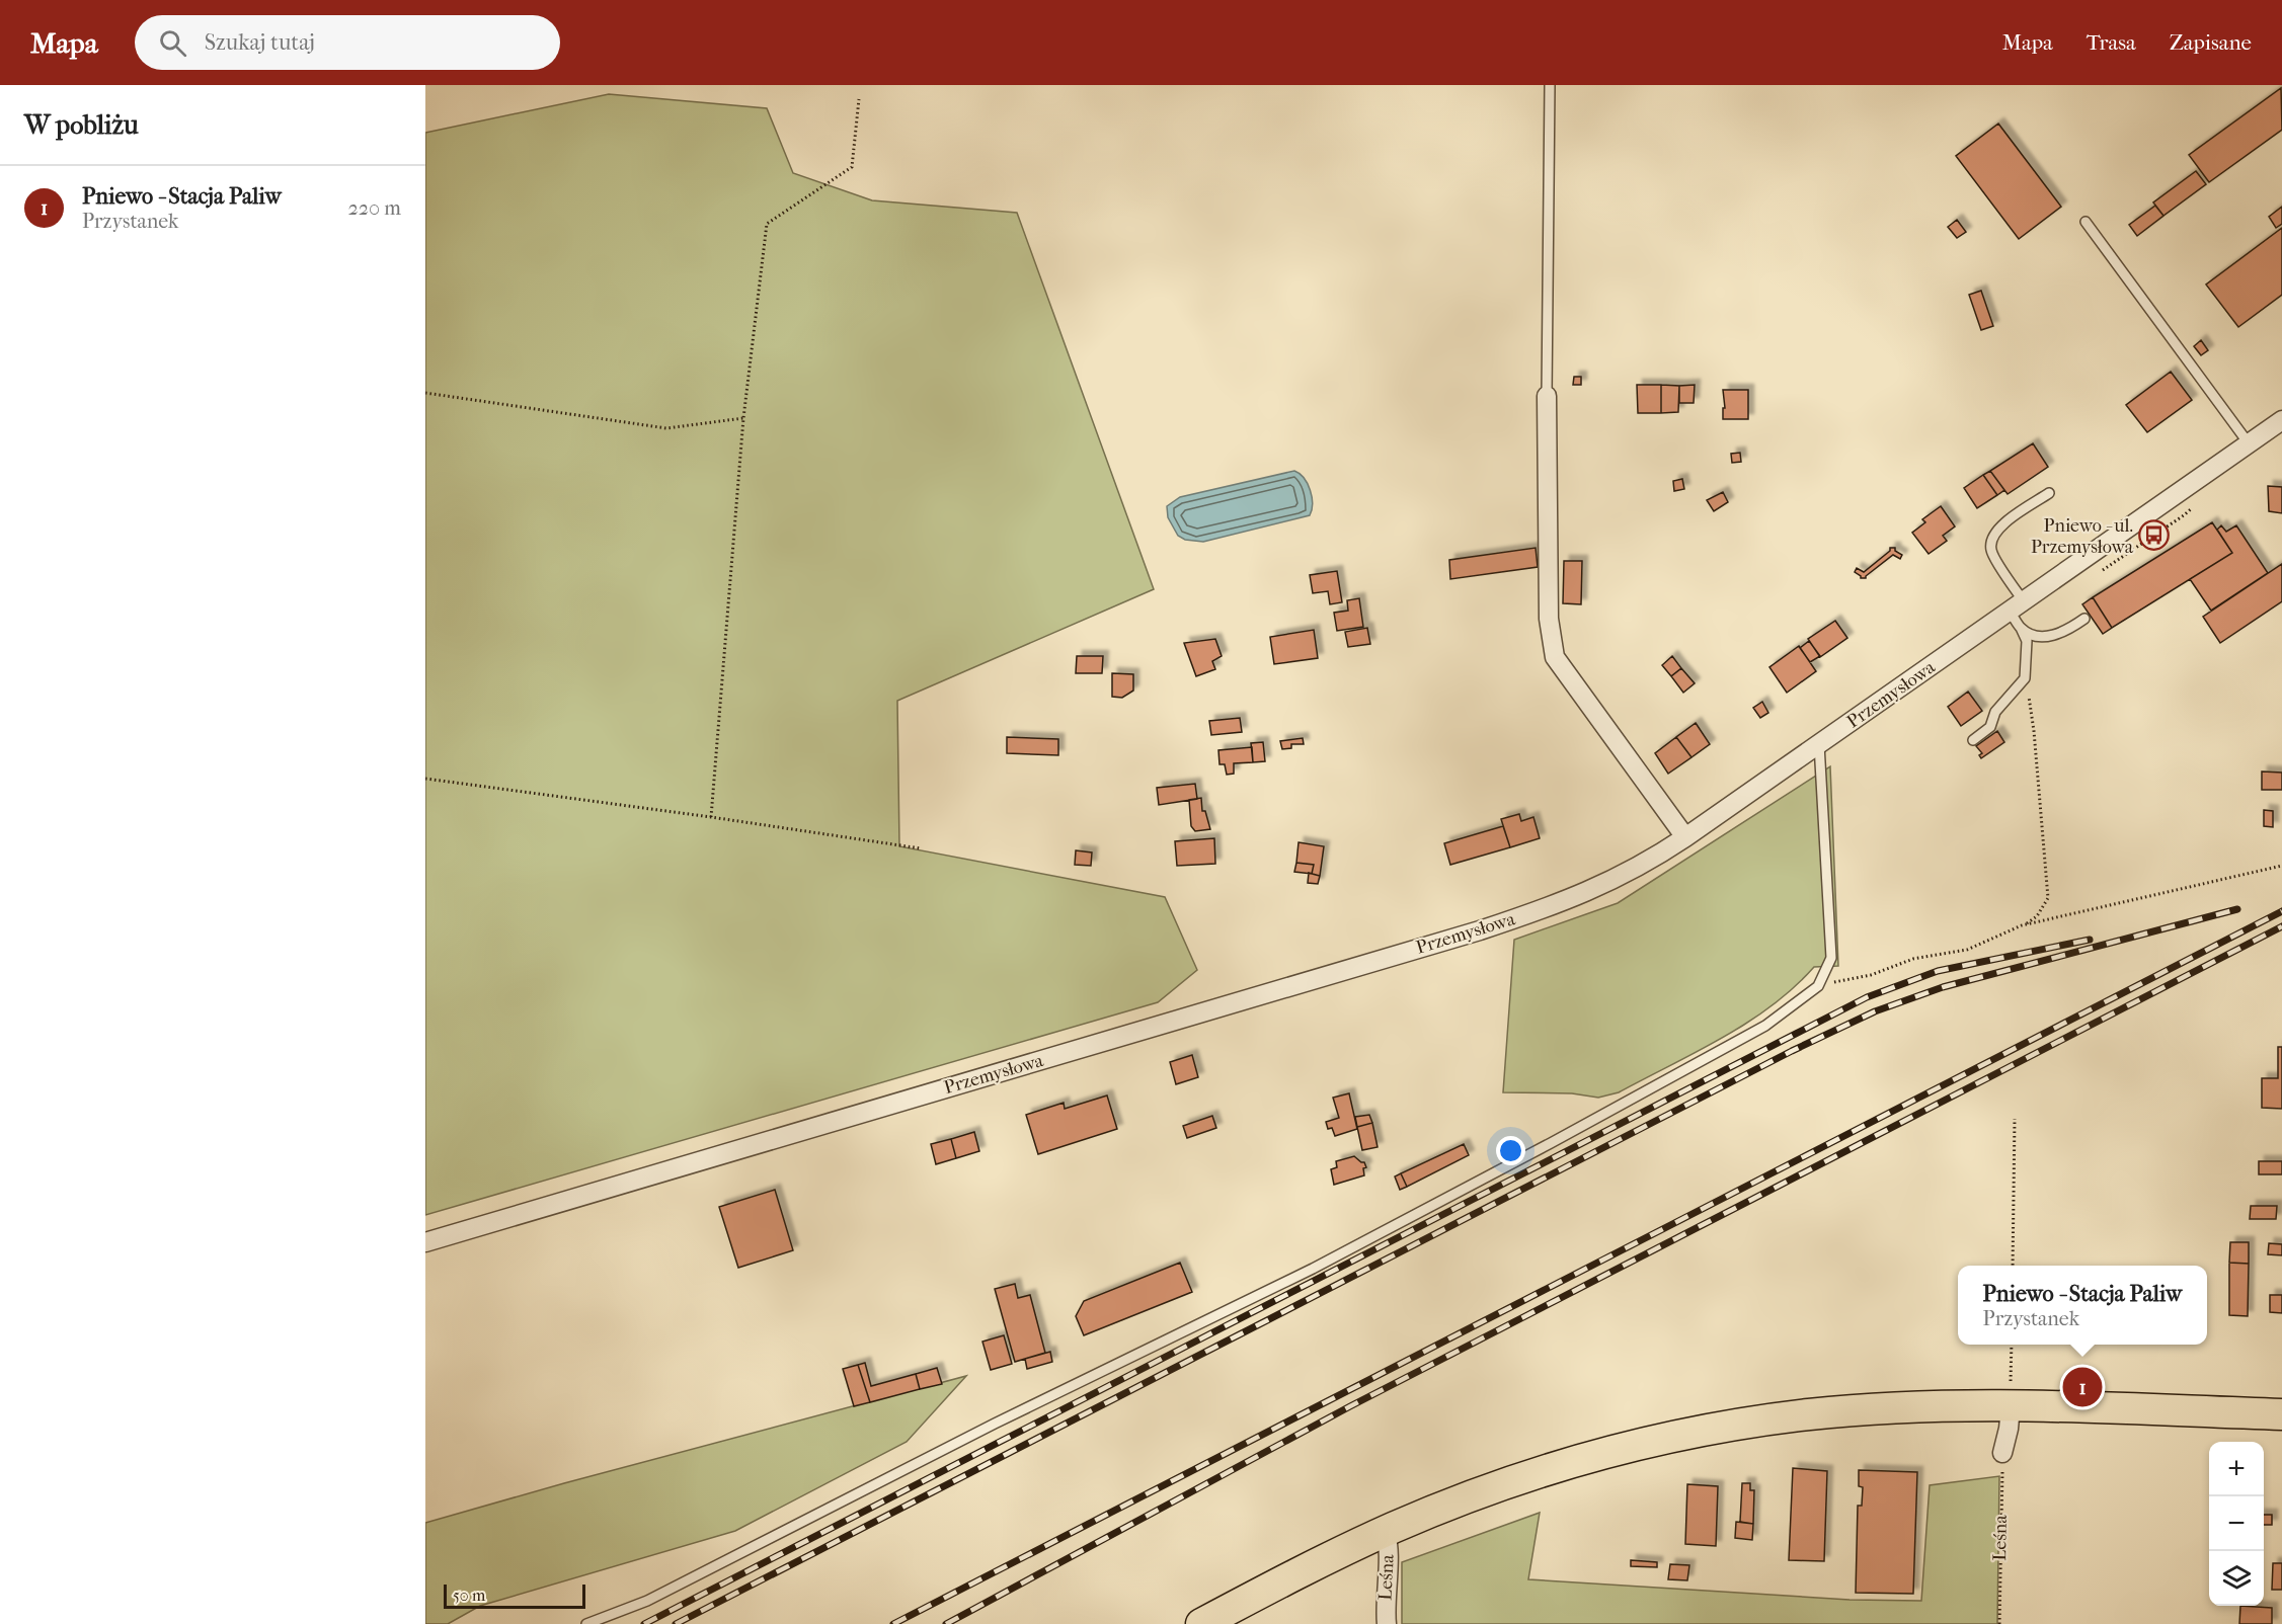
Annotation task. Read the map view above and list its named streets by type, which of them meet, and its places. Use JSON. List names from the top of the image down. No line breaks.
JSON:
{"streets":{"street":["Przemysłowa","Leśna"]},"places":{"bus stop":["Pniewo - ul. Przemysłowa"]},"scale_bar":"50 m","page":{"header":"Mapa","search":"Szukaj tutaj","nav":["Mapa","Trasa","Zapisane"],"heading":"W pobliżu","list":[{"mark":"1","name":"Pniewo - Stacja Paliw","note":"Przystanek","value":"220 m"}],"popup":["Pniewo - Stacja Paliw","Przystanek"],"pins":"1","map_buttons":["+","−"],"scale":"50 m"}}
